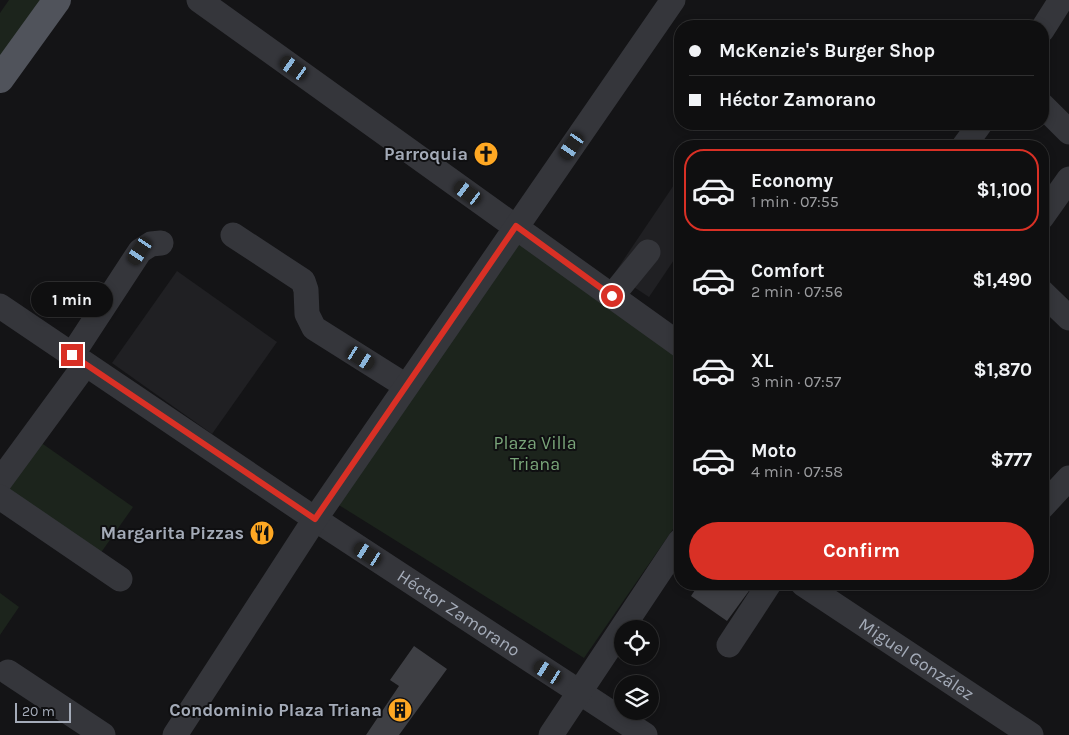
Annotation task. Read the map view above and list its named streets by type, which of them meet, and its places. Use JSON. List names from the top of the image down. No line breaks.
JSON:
{"streets":{"street":["Héctor Zamorano","Miguel González"]},"parks":["Plaza Villa Triana"],"places":{"church":["Parroquia"],"restaurant":["Margarita Pizzas"],"building":["Condominio Plaza Triana"]},"scale_bar":"20 m","page":{"banner":["McKenzie's Burger Shop","Héctor Zamorano"],"list":[{"name":"Economy","note":"1 min · 07:55","value":"$1,100"},{"name":"Comfort","note":"2 min · 07:56","value":"$1,490"},{"name":"XL","note":"3 min · 07:57","value":"$1,870"},{"name":"Moto","note":"4 min · 07:58","value":"$777"}],"bubble":"1 min","buttons":"Confirm","scale":"20 m"}}
